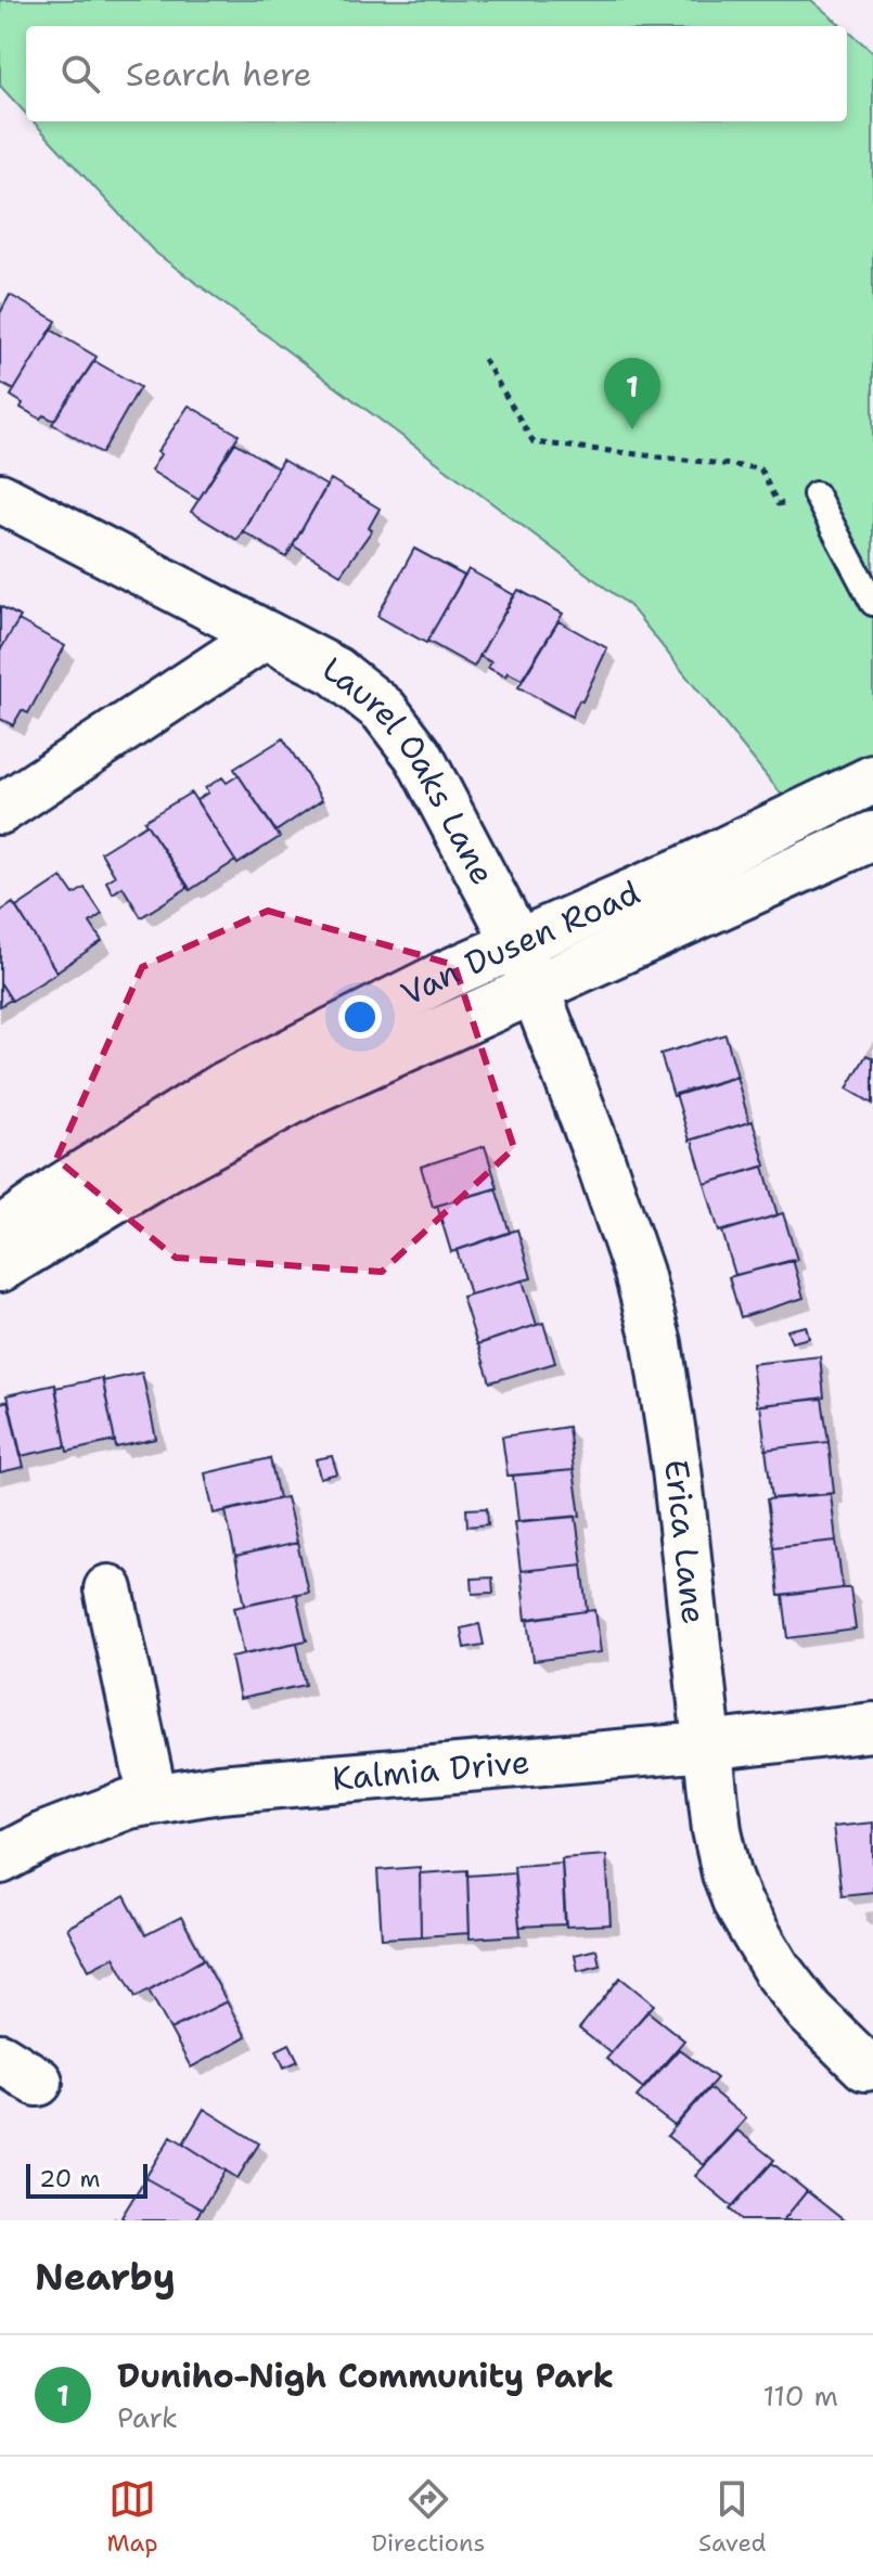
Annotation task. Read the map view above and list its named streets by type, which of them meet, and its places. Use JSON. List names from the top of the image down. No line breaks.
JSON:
{"streets":{"street":["Laurel Oaks Lane","Van Dusen Road","Erica Lane","Kalmia Drive"]},"crossings":[["Laurel Oaks Lane","Van Dusen Road"],["Laurel Oaks Lane","Erica Lane"],["Van Dusen Road","Erica Lane"],["Erica Lane","Kalmia Drive"]],"scale_bar":"20 m","page":{"search":"Search here","pins":"1","scale":"20 m","heading":"Nearby","list":[{"mark":"1","name":"Duniho-Nigh Community Park","note":"Park","value":"110 m"}],"nav":["Map","Directions","Saved"]}}
